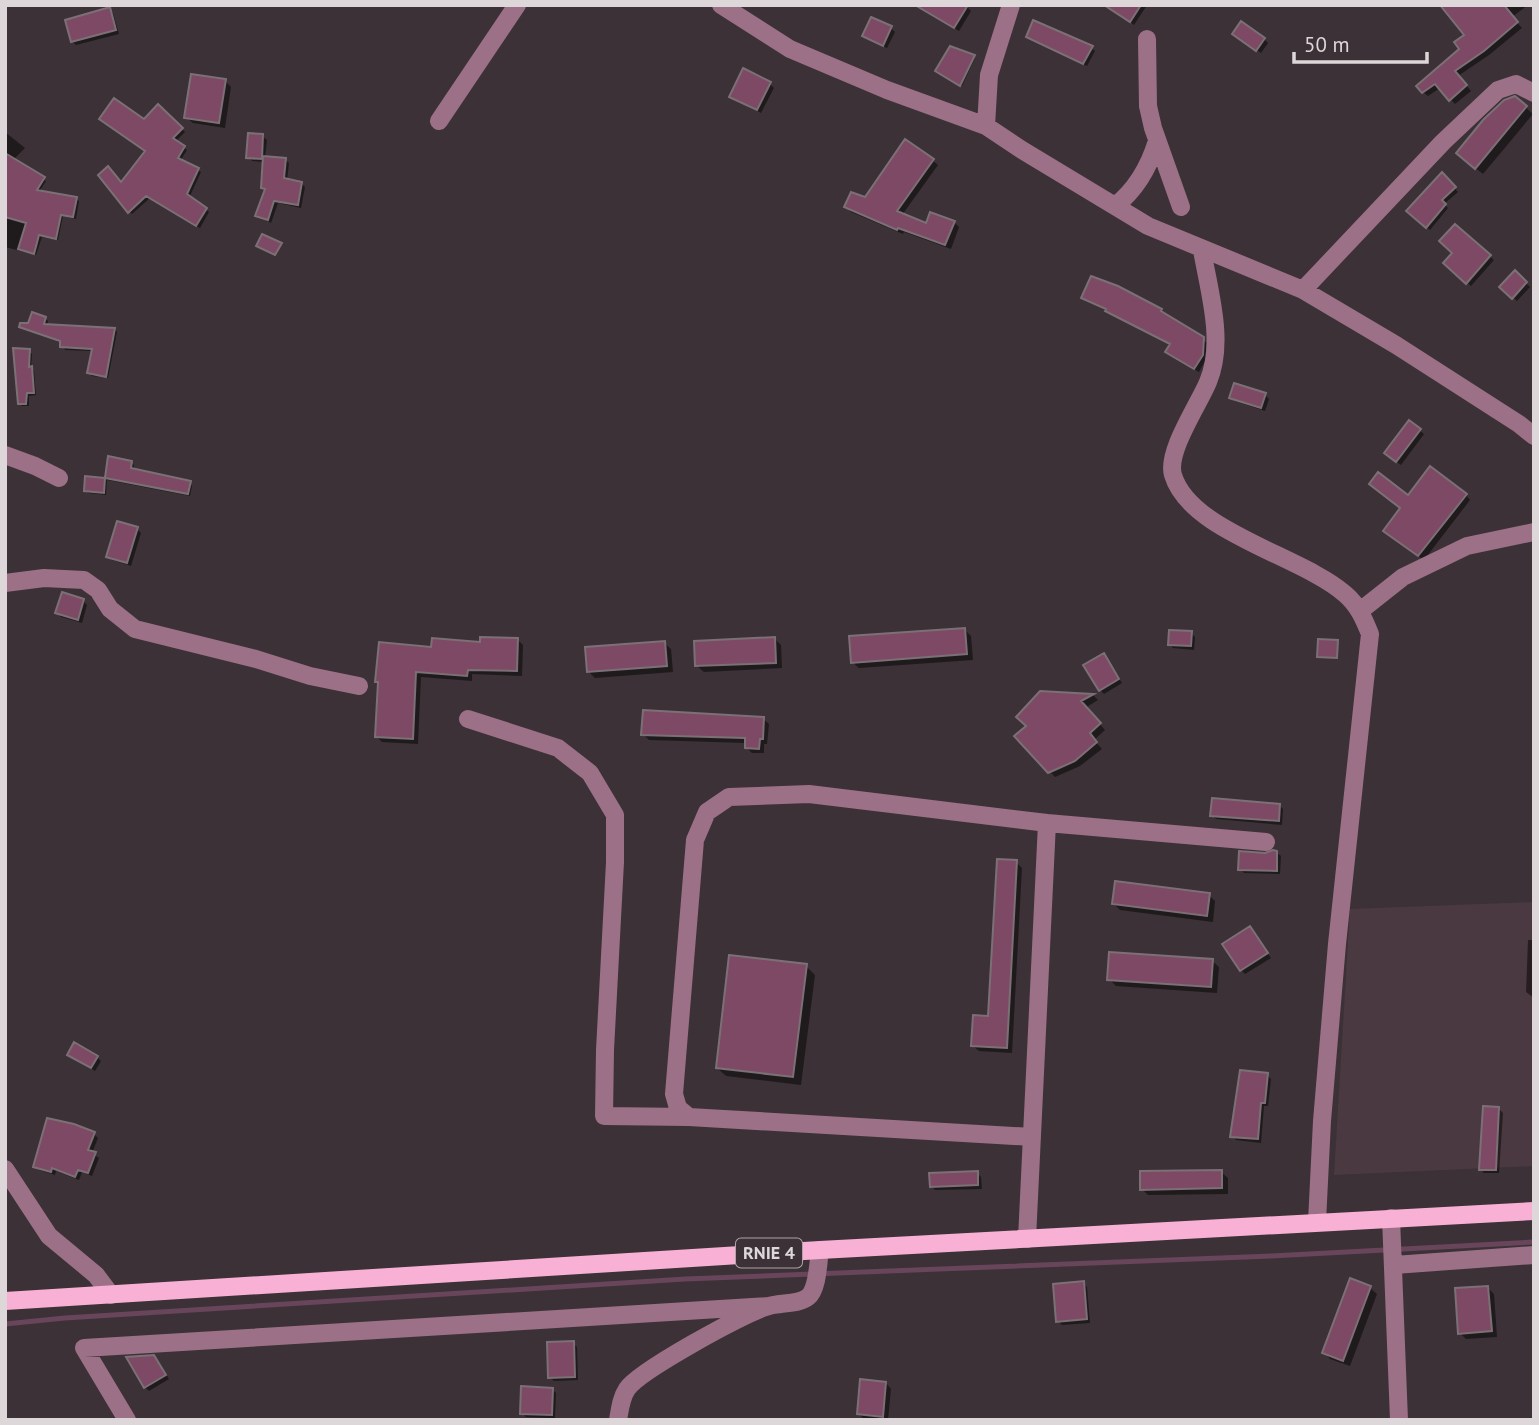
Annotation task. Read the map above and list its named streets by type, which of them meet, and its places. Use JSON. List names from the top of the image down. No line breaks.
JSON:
{"streets":{"main road":["RNIE 4"]},"scale_bar":"50 m"}
